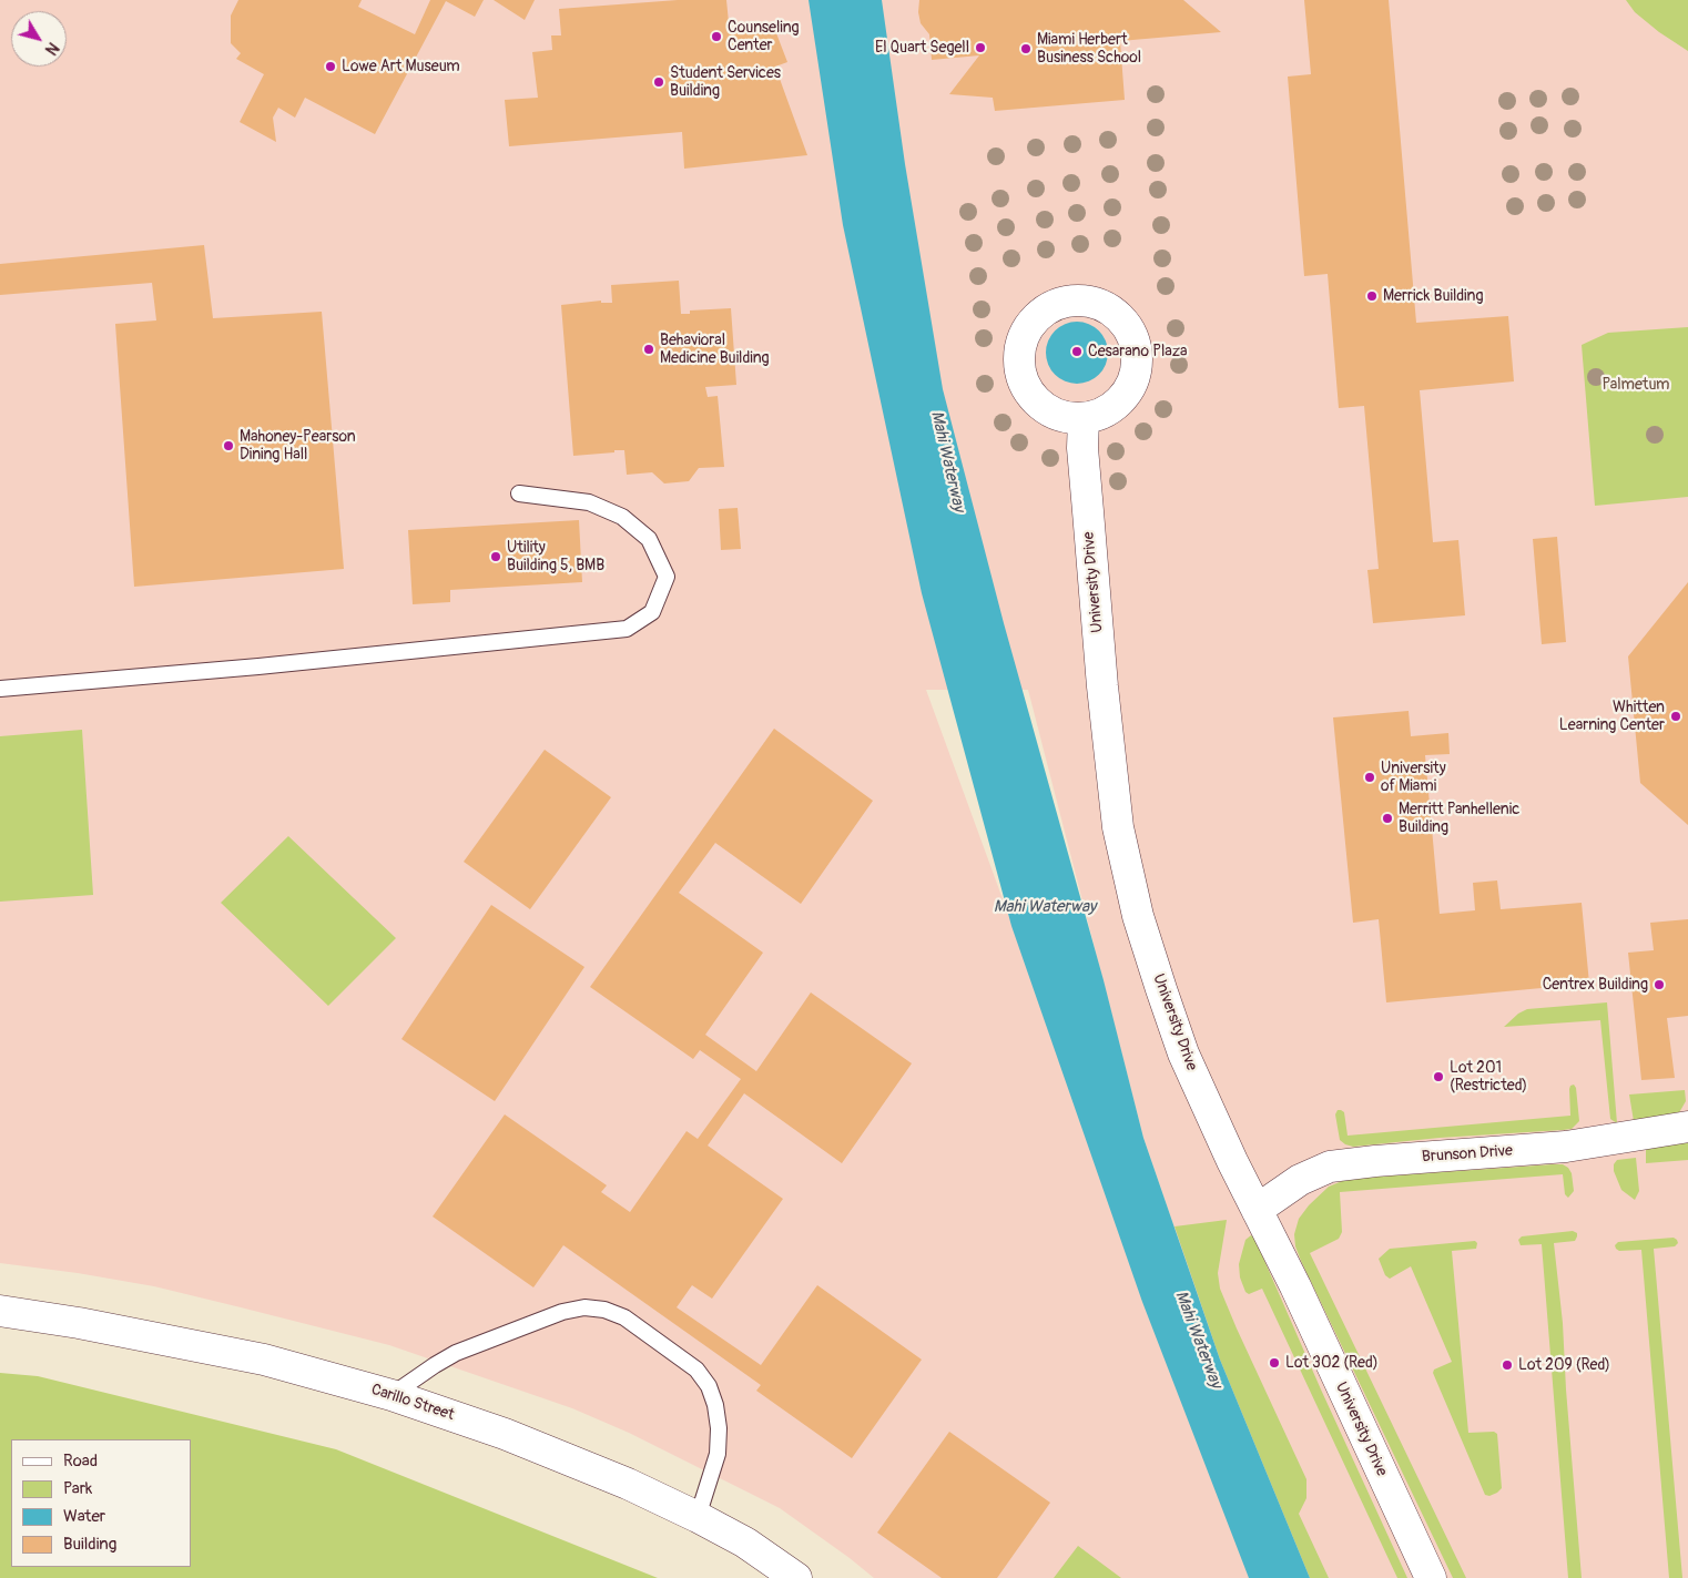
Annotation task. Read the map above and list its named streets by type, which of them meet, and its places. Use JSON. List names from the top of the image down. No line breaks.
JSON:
{"streets":{"street":["University Drive","Brunson Drive","Carillo Street"]},"crossings":[["University Drive","Brunson Drive"]],"water":["Mahi Waterway"],"parks":["Palmetum"],"places":["Counseling Center","El Quart Segell","Miami Herbert Business School","Lowe Art Museum","Student Services Building","Merrick Building","Behavioral Medicine Building","Cesarano Plaza","Mahoney-Pearson Dining Hall","Utility Building 5, BMB","Whitten Learning Center","University of Miami","Merritt Panhellenic Building","Centrex Building","Lot 201 (Restricted)","Lot 302 (Red)","Lot 209 (Red)"],"legend":["Road","Park","Water","Building"],"north":"bottom right"}
